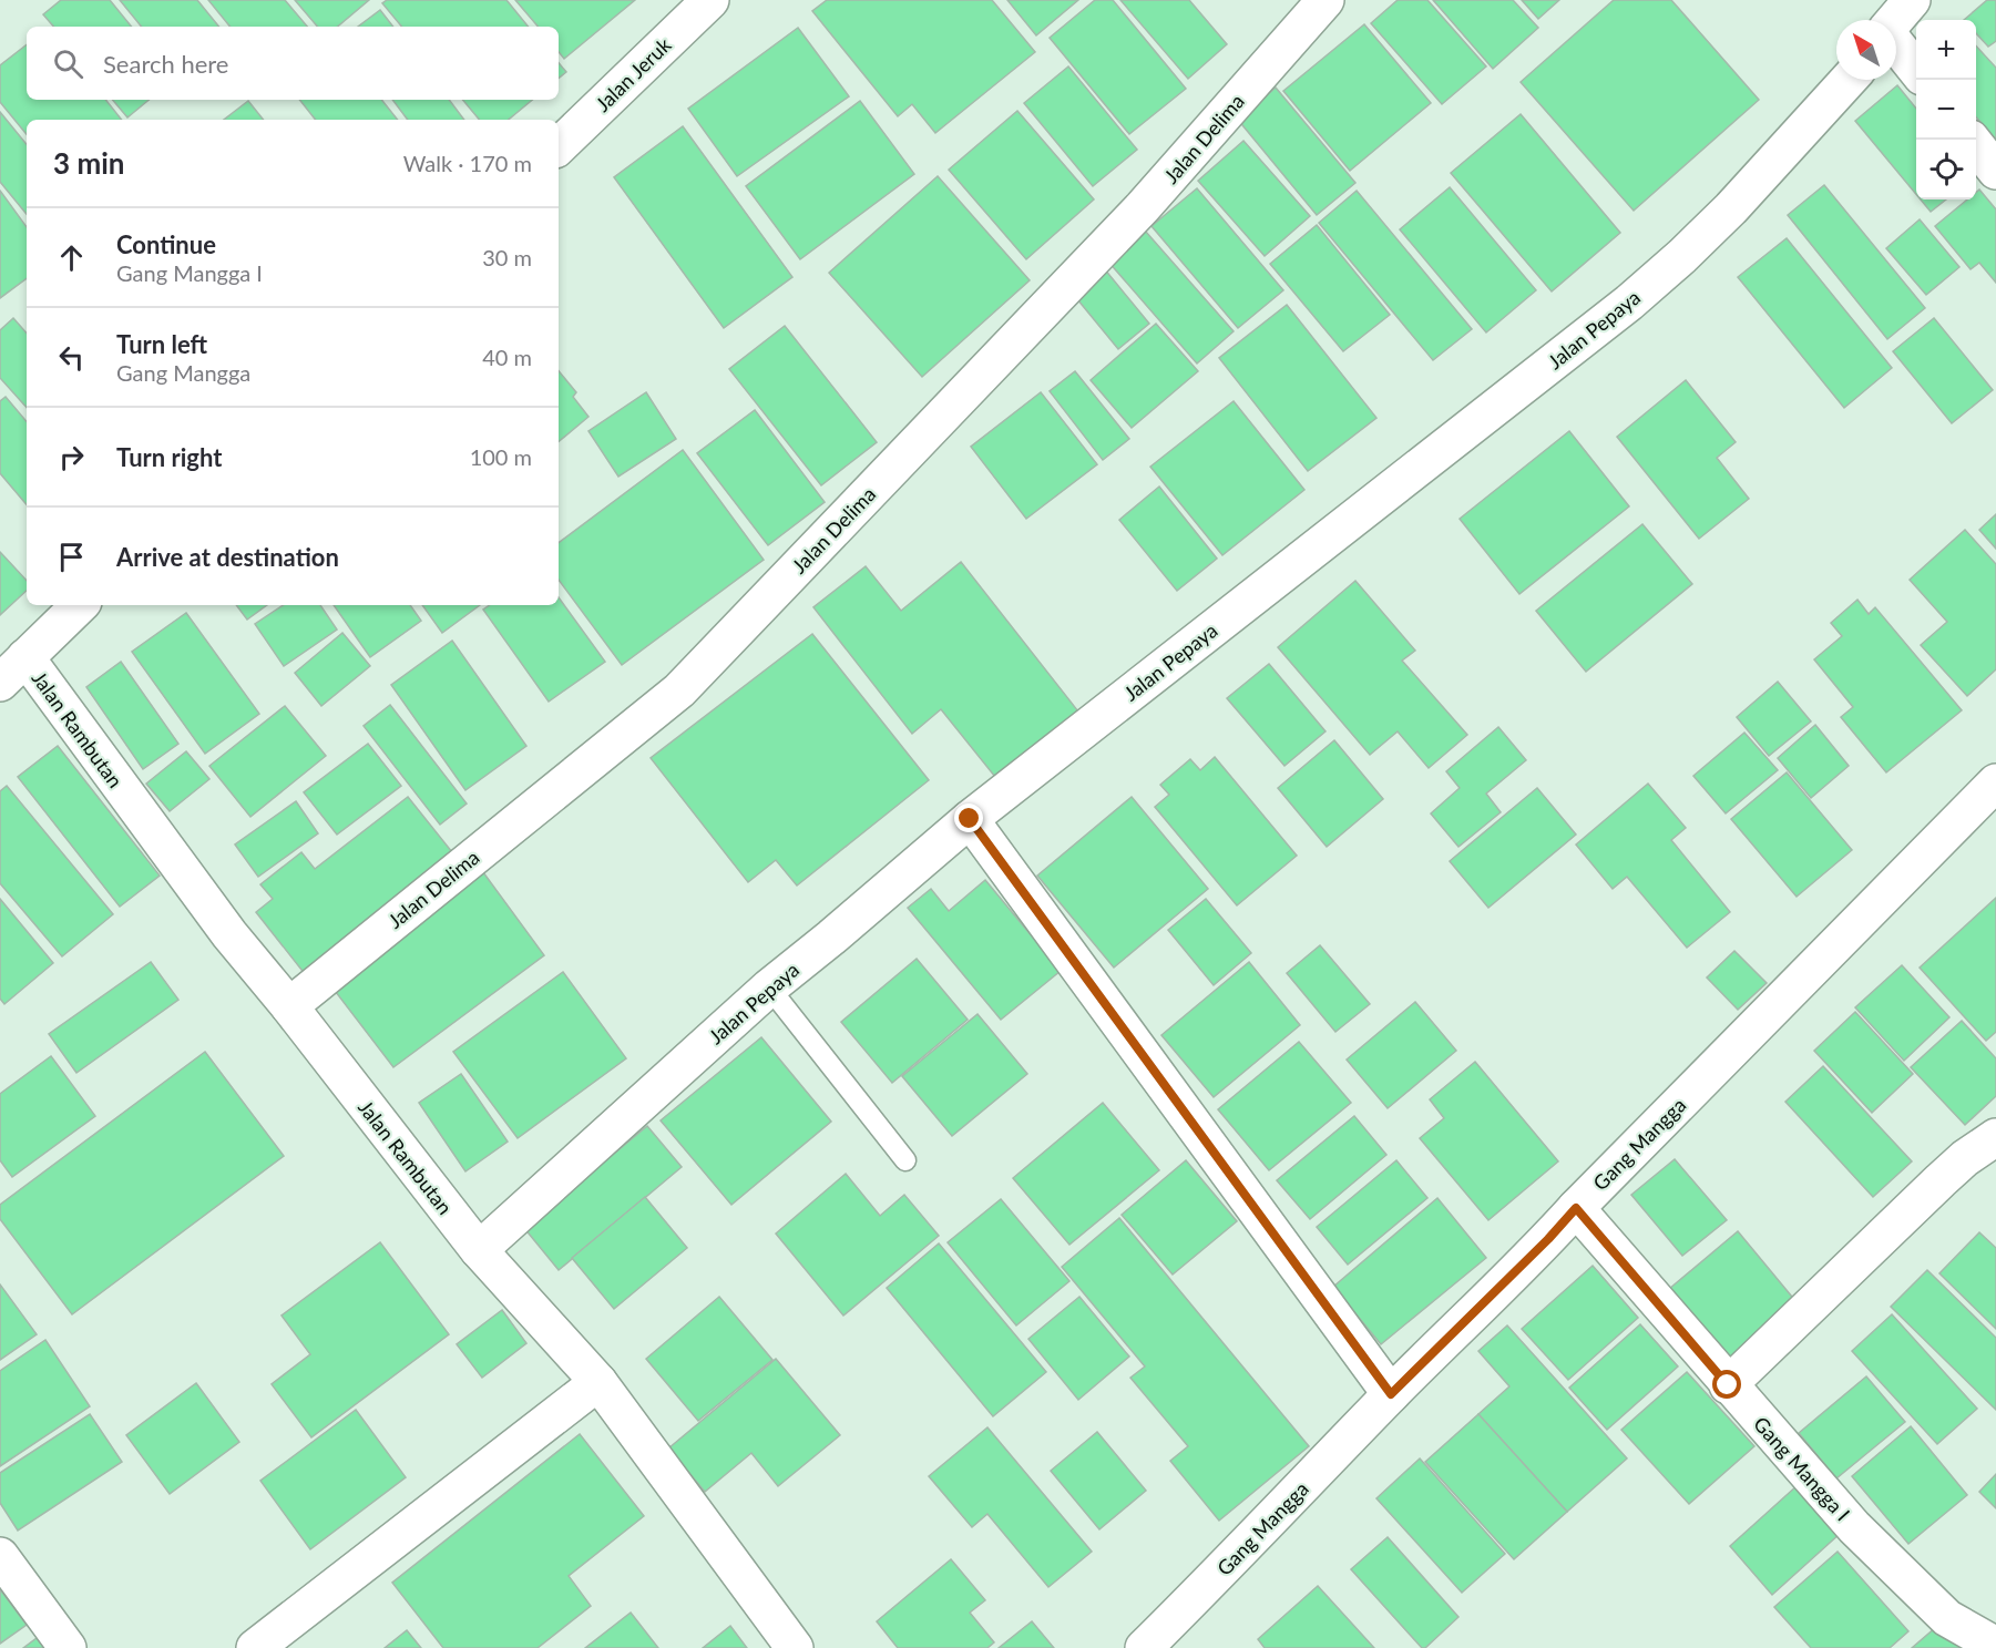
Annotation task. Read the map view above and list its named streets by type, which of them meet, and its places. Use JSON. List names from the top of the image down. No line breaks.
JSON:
{"streets":{"street":["Jalan Jeruk","Jalan Delima","Jalan Pepaya","Jalan Rambutan","Gang Mangga","Gang Mangga I"]},"crossings":[["Jalan Delima","Jalan Rambutan"],["Jalan Pepaya","Jalan Rambutan"],["Gang Mangga","Gang Mangga I"]],"north":"top left","page":{"map_buttons":["+","−"],"search":"Search here","heading":["3 min","Walk · 170 m"],"list":[["Continue","Gang Mangga I","30 m"],["Turn left","Gang Mangga","40 m"],["Turn right","100 m"],"Arrive at destination"]}}
